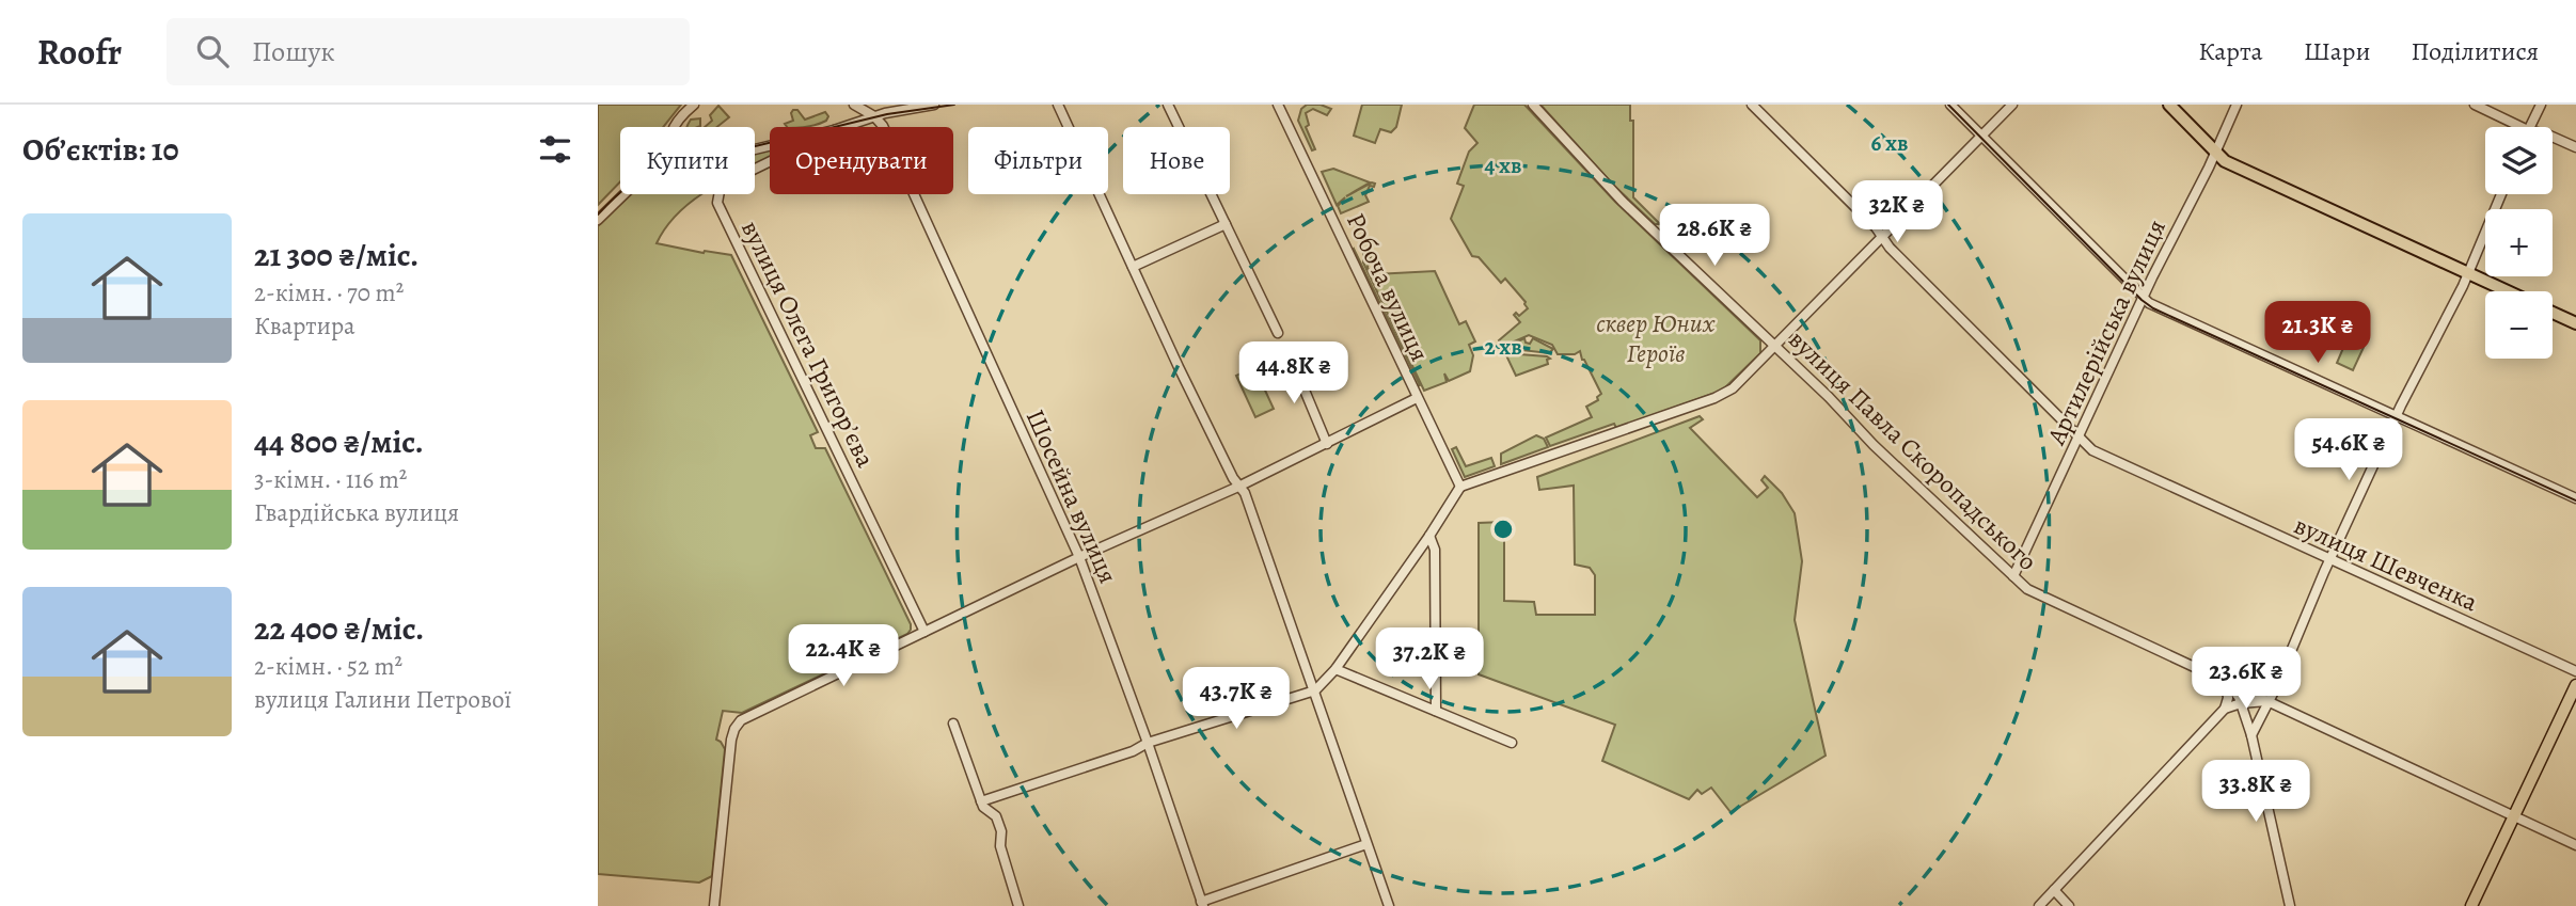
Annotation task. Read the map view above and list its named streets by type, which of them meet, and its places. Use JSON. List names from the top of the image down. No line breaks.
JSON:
{"streets":{"street":["Робоча вулиця","Артилерійська вулиця","вулиця Олега Григорʼєва","вулиця Павла Скоропадського","Шосейна вулиця","вулиця Шевченка"]},"crossings":[["Артилерійська вулиця","вулиця Павла Скоропадського"],["Артилерійська вулиця","вулиця Шевченка"]],"parks":["сквер Юних Героїв"],"page":{"header":"Roofr","search":"Пошук","nav":["Карта","Шари","Поділитися"],"heading":"Об’єктів: 10","map_buttons":["+","−"],"chip":["Купити","Орендувати","Фільтри","Нове"],"price":["32K ₴","28.6K ₴","21.3K ₴","44.8K ₴","54.6K ₴","22.4K ₴","37.2K ₴","23.6K ₴","43.7K ₴","33.8K ₴"],"list":[{"name":"21 300 ₴/міс.","note":"2-кімн. · 70 m² · Квартира"},{"name":"44 800 ₴/міс.","note":"3-кімн. · 116 m² · Гвардійська вулиця"},{"name":"22 400 ₴/міс.","note":"2-кімн. · 52 m² · вулиця Галини Петрової"}]},"rings":["6 хв","4 хв","2 хв"]}
